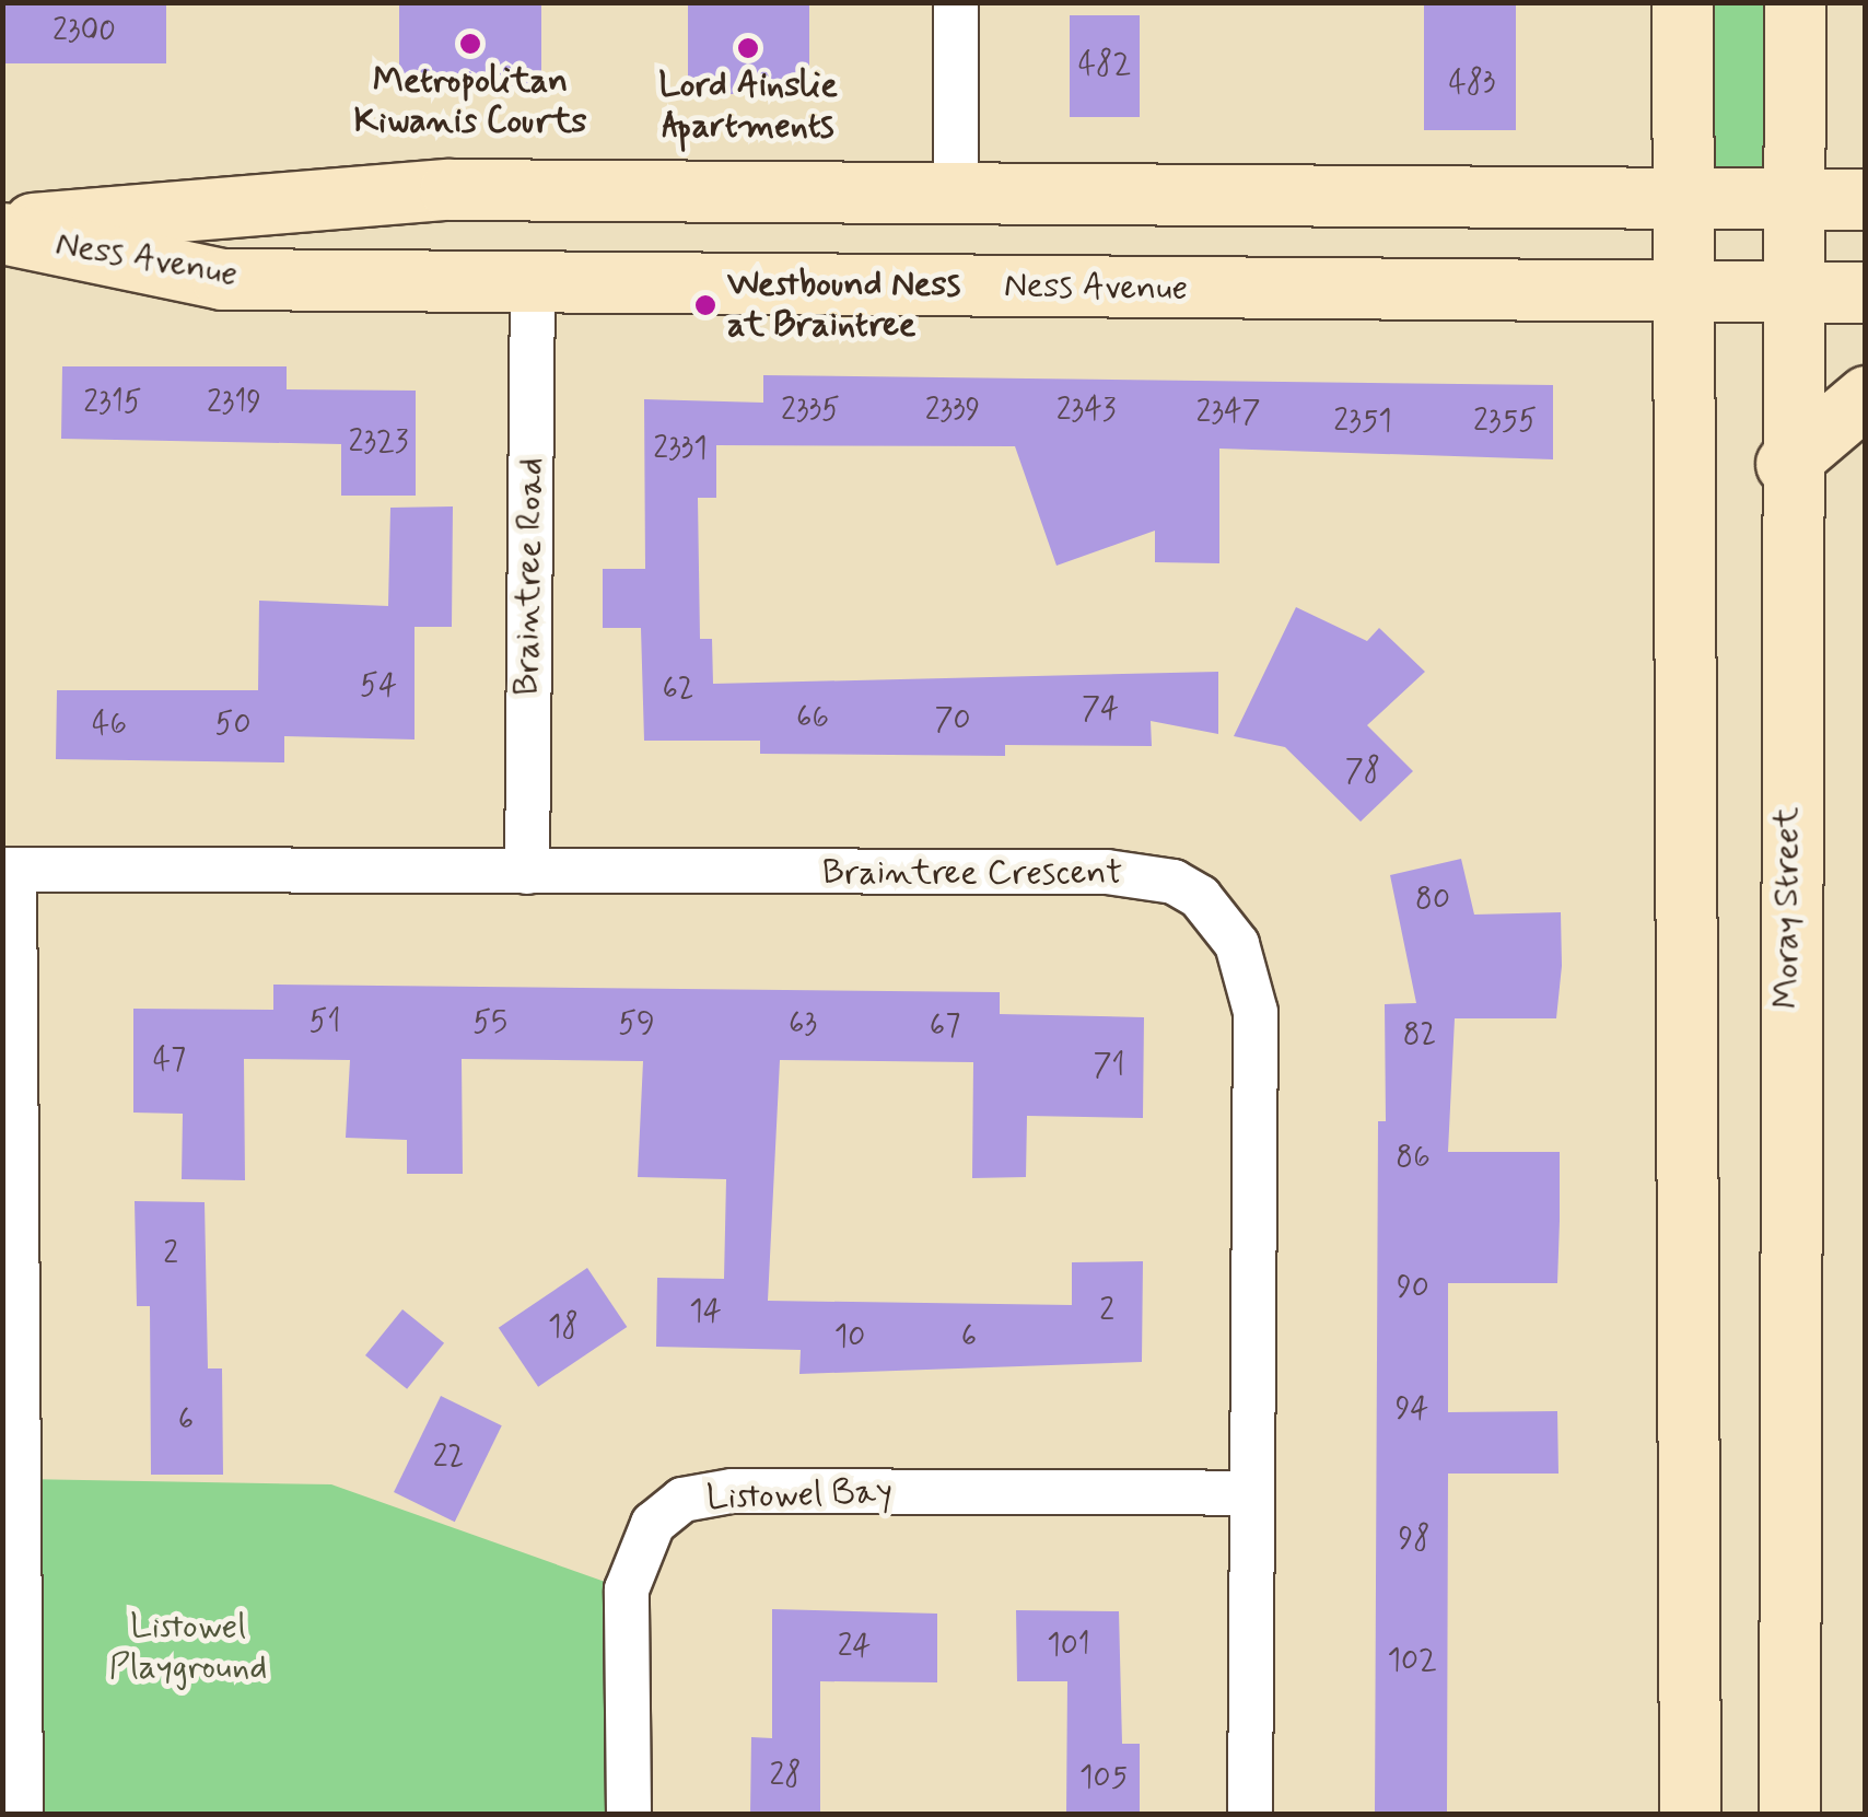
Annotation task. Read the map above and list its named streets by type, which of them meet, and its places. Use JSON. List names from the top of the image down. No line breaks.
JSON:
{"streets":{"main road":["Ness Avenue","Moray Street"],"street":["Braintree Road","Braintree Crescent","Listowel Bay"]},"crossings":[["Ness Avenue","Braintree Road"],["Ness Avenue","Moray Street"],["Braintree Road","Braintree Crescent"],["Braintree Crescent","Listowel Bay"]],"parks":["Listowel Playground"],"places":["Metropolitan Kiwanis Courts","Lord Ainslie Apartments","Westbound Ness at Braintree"],"house_numbers":["2300","482","483","2315","2319","2335","2339","2343","2347","2351","2355","2323","2331","54","62","74","66","70","46","50","78","80","51","55","59","63","67","82","47","71","86","2","90","2","14","18","10","6","94","6","22","98","101","24","102","28","105"]}
